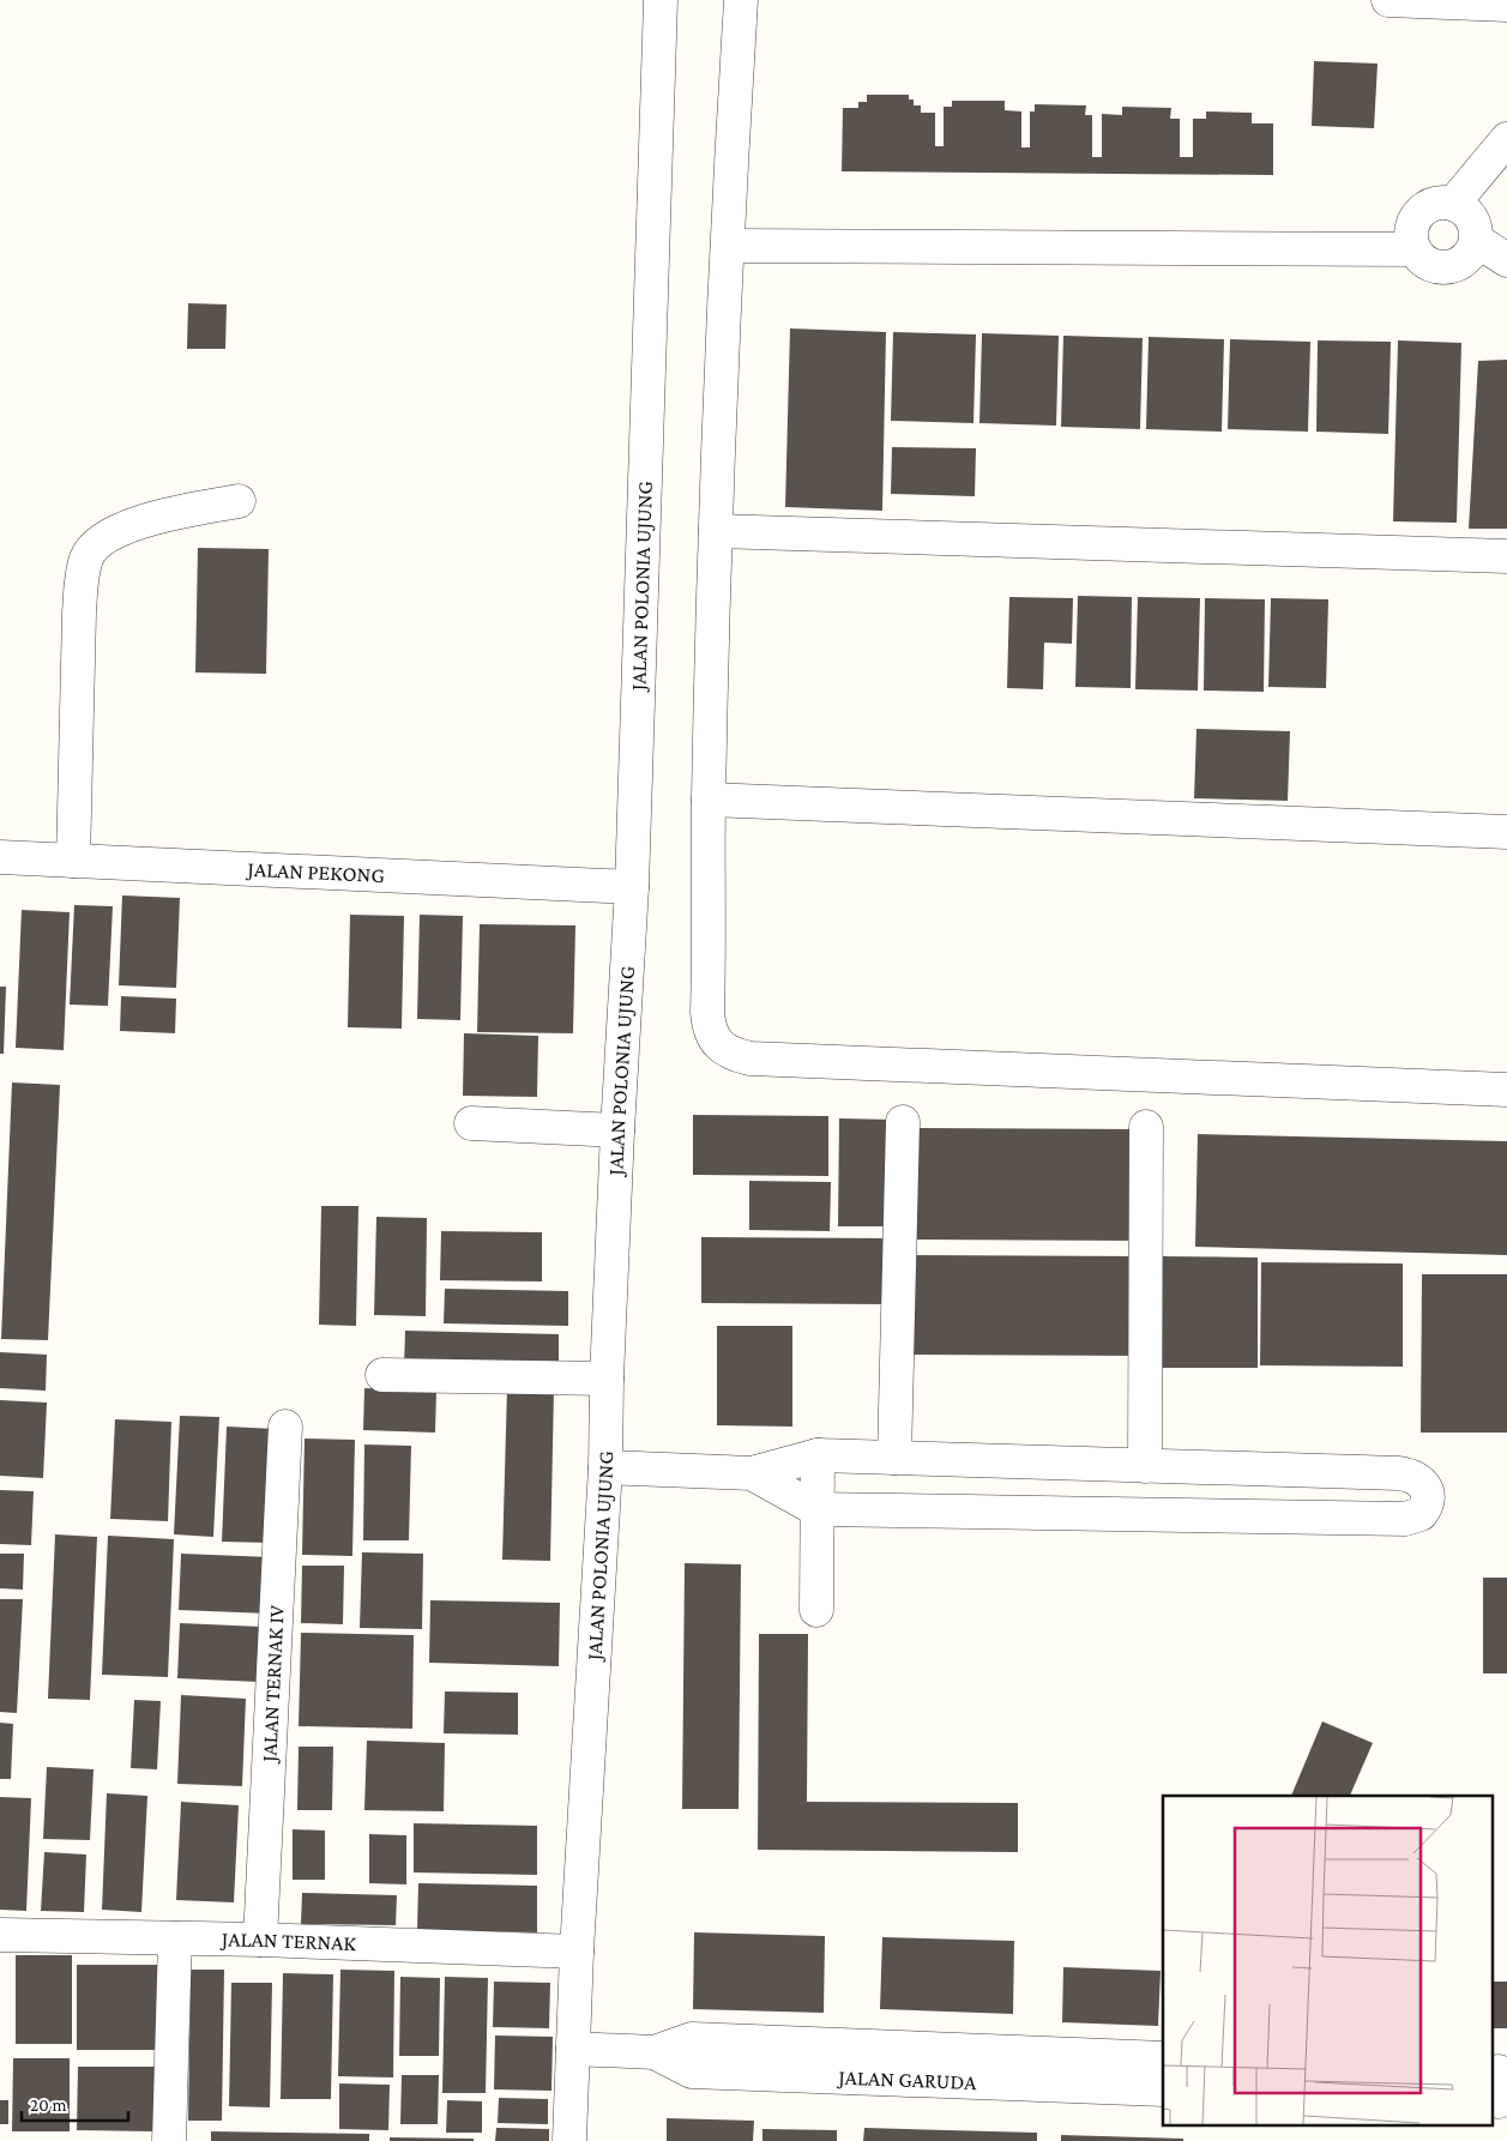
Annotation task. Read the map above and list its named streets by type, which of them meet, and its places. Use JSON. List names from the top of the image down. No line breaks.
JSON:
{"streets":{"street":["JALAN POLONIA UJUNG","JALAN PEKONG","JALAN TERNAK IV","JALAN TERNAK","JALAN GARUDA"]},"crossings":[["JALAN POLONIA UJUNG","JALAN PEKONG"],["JALAN POLONIA UJUNG","JALAN TERNAK"],["JALAN POLONIA UJUNG","JALAN GARUDA"],["JALAN TERNAK IV","JALAN TERNAK"]],"scale_bar":"20 m"}
